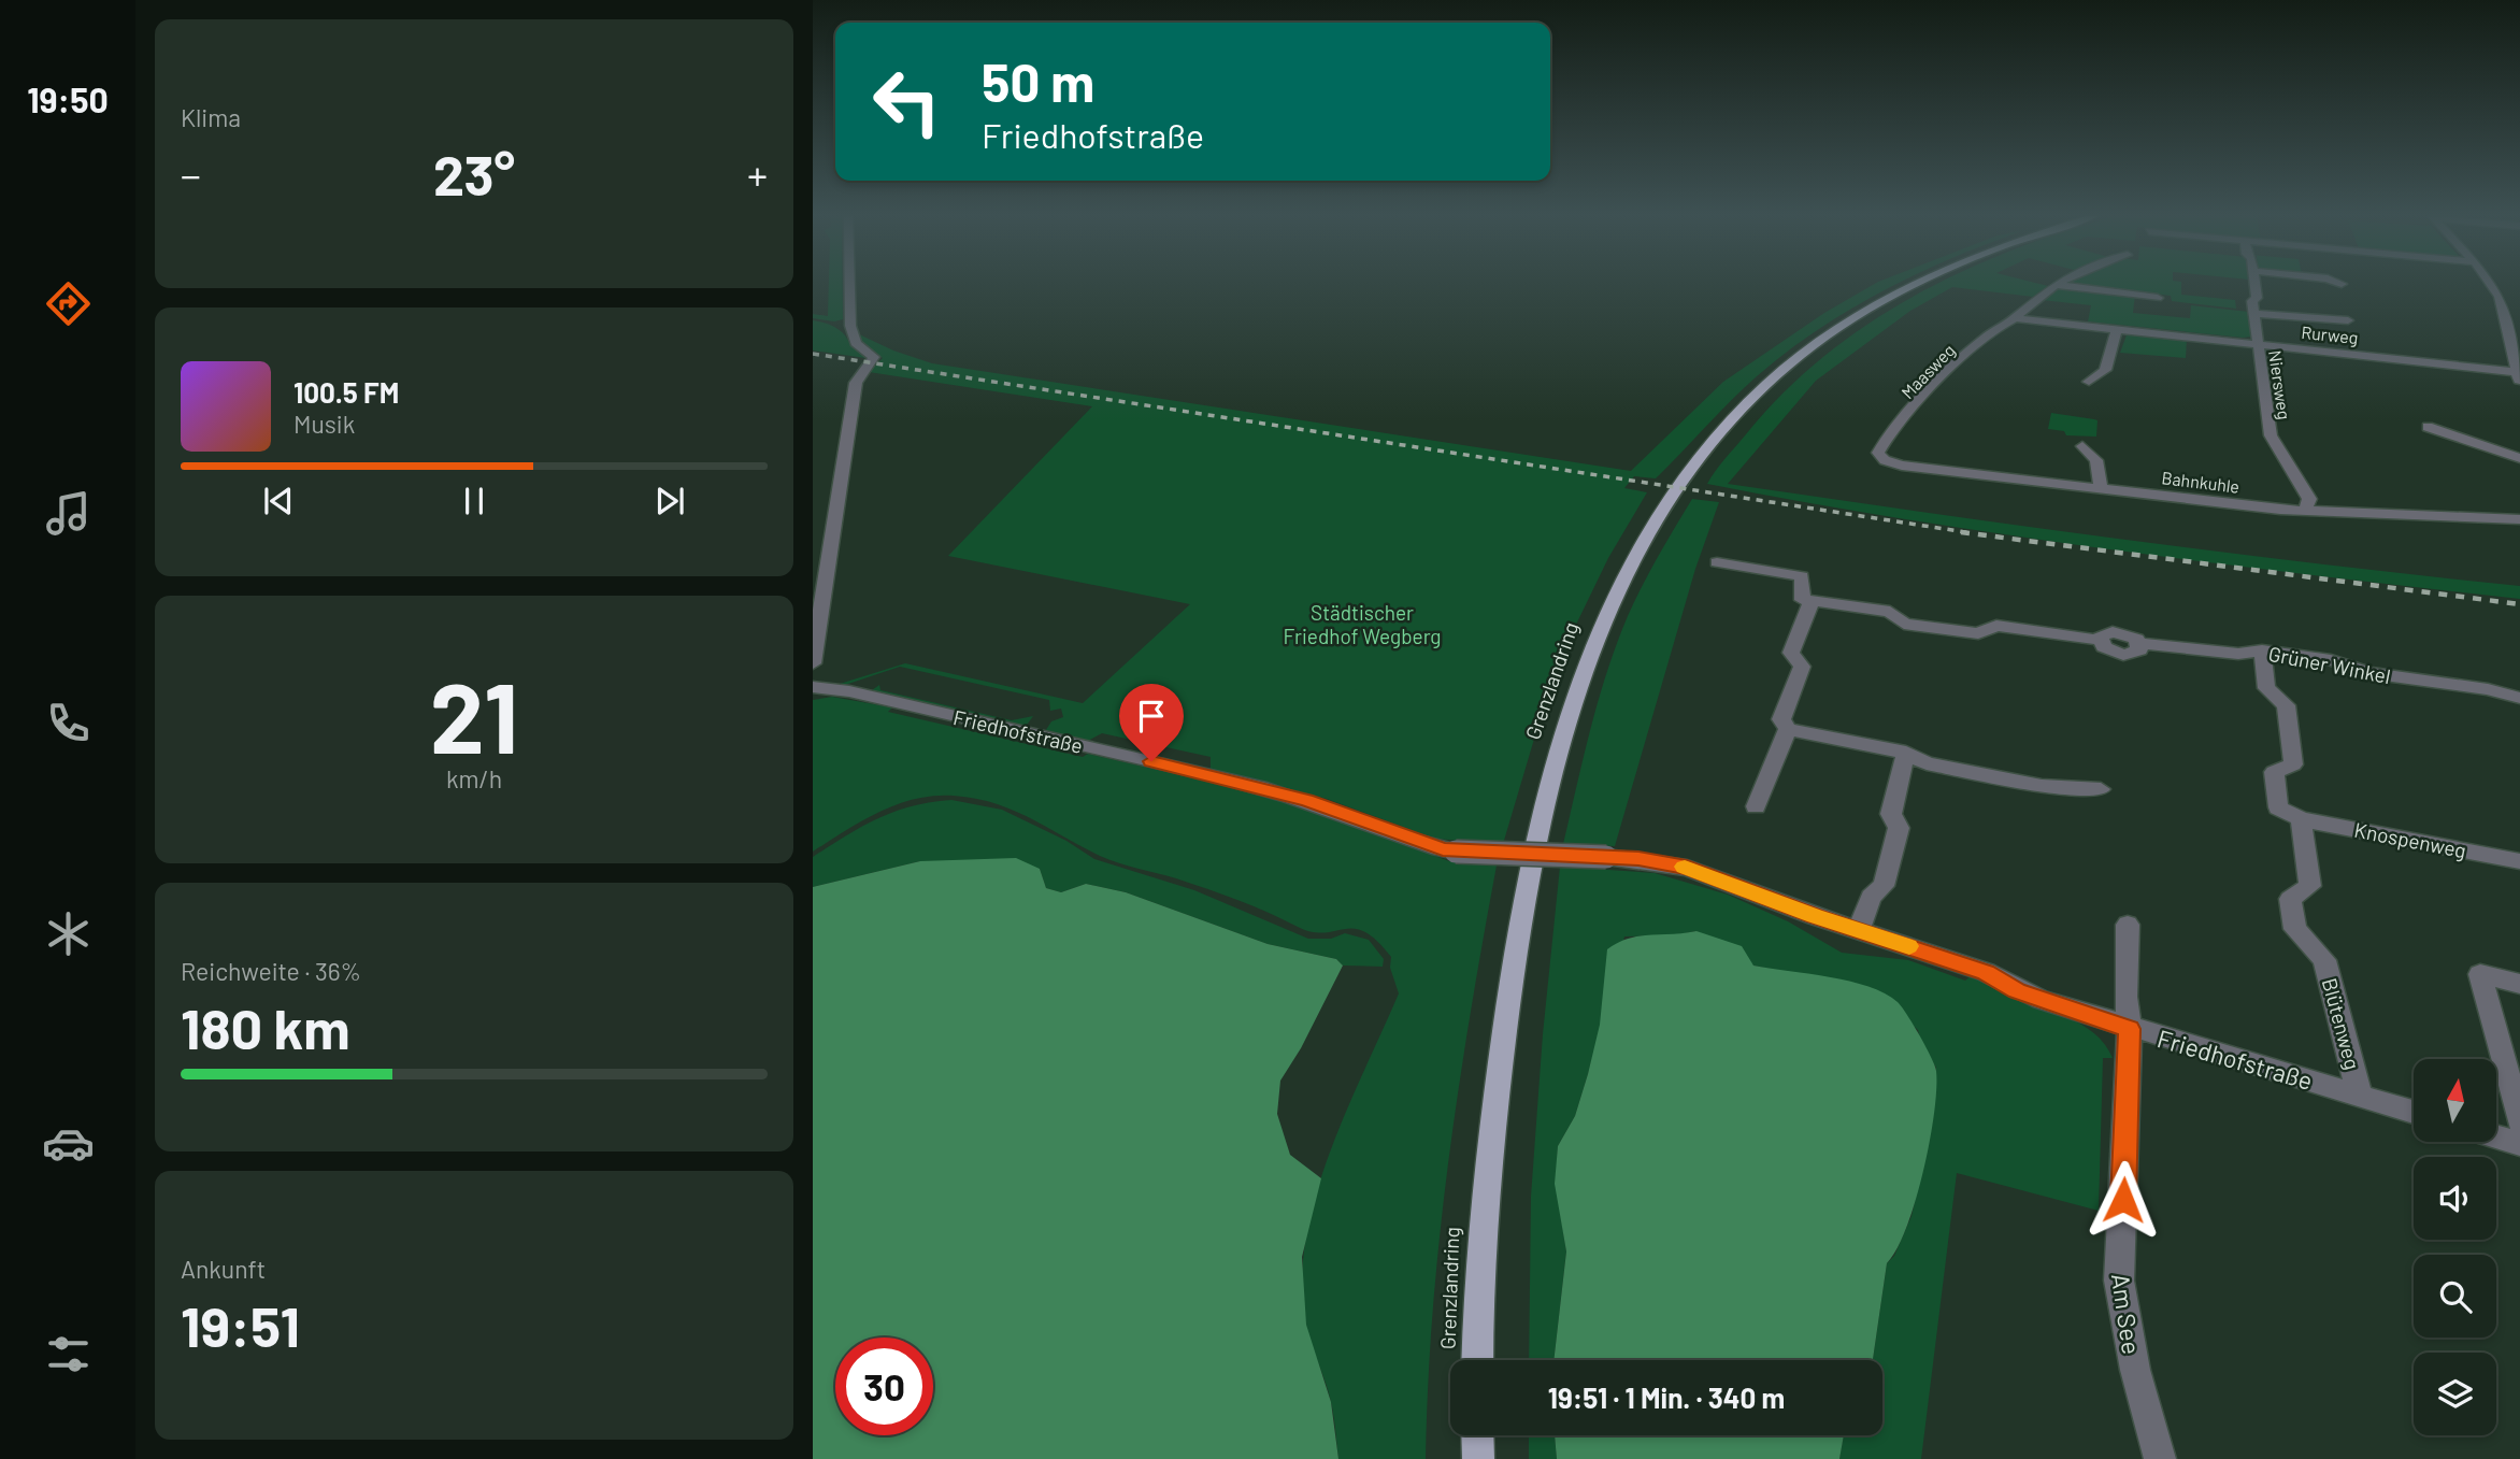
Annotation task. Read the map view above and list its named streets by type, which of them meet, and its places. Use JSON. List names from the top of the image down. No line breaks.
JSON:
{"streets":{"main road":["Grenzlandring"],"street":["Rurweg","Maasweg","Niersweg","Bahnkuhle","Grüner Winkel","Friedhofstraße","Knospenweg","Blütenweg","Am See"]},"crossings":[["Rurweg","Maasweg"],["Rurweg","Niersweg"],["Maasweg","Bahnkuhle"],["Niersweg","Bahnkuhle"],["Friedhofstraße","Blütenweg"],["Friedhofstraße","Am See"],["Knospenweg","Blütenweg"]],"parks":["Städtischer Friedhof Wegberg"],"north":"top","page":{"tabs":"19:50","tile":["Klima",["21","km/h"],["Reichweite · 36%","180 km"],["Ankunft","19:51"]],"turn":["50 m","Friedhofstraße"],"heat":["−","23°","+"],"song":["100.5 FM","Musik"],"limit":"30","trip":"19:51 · 1 Min. · 340 m"}}
